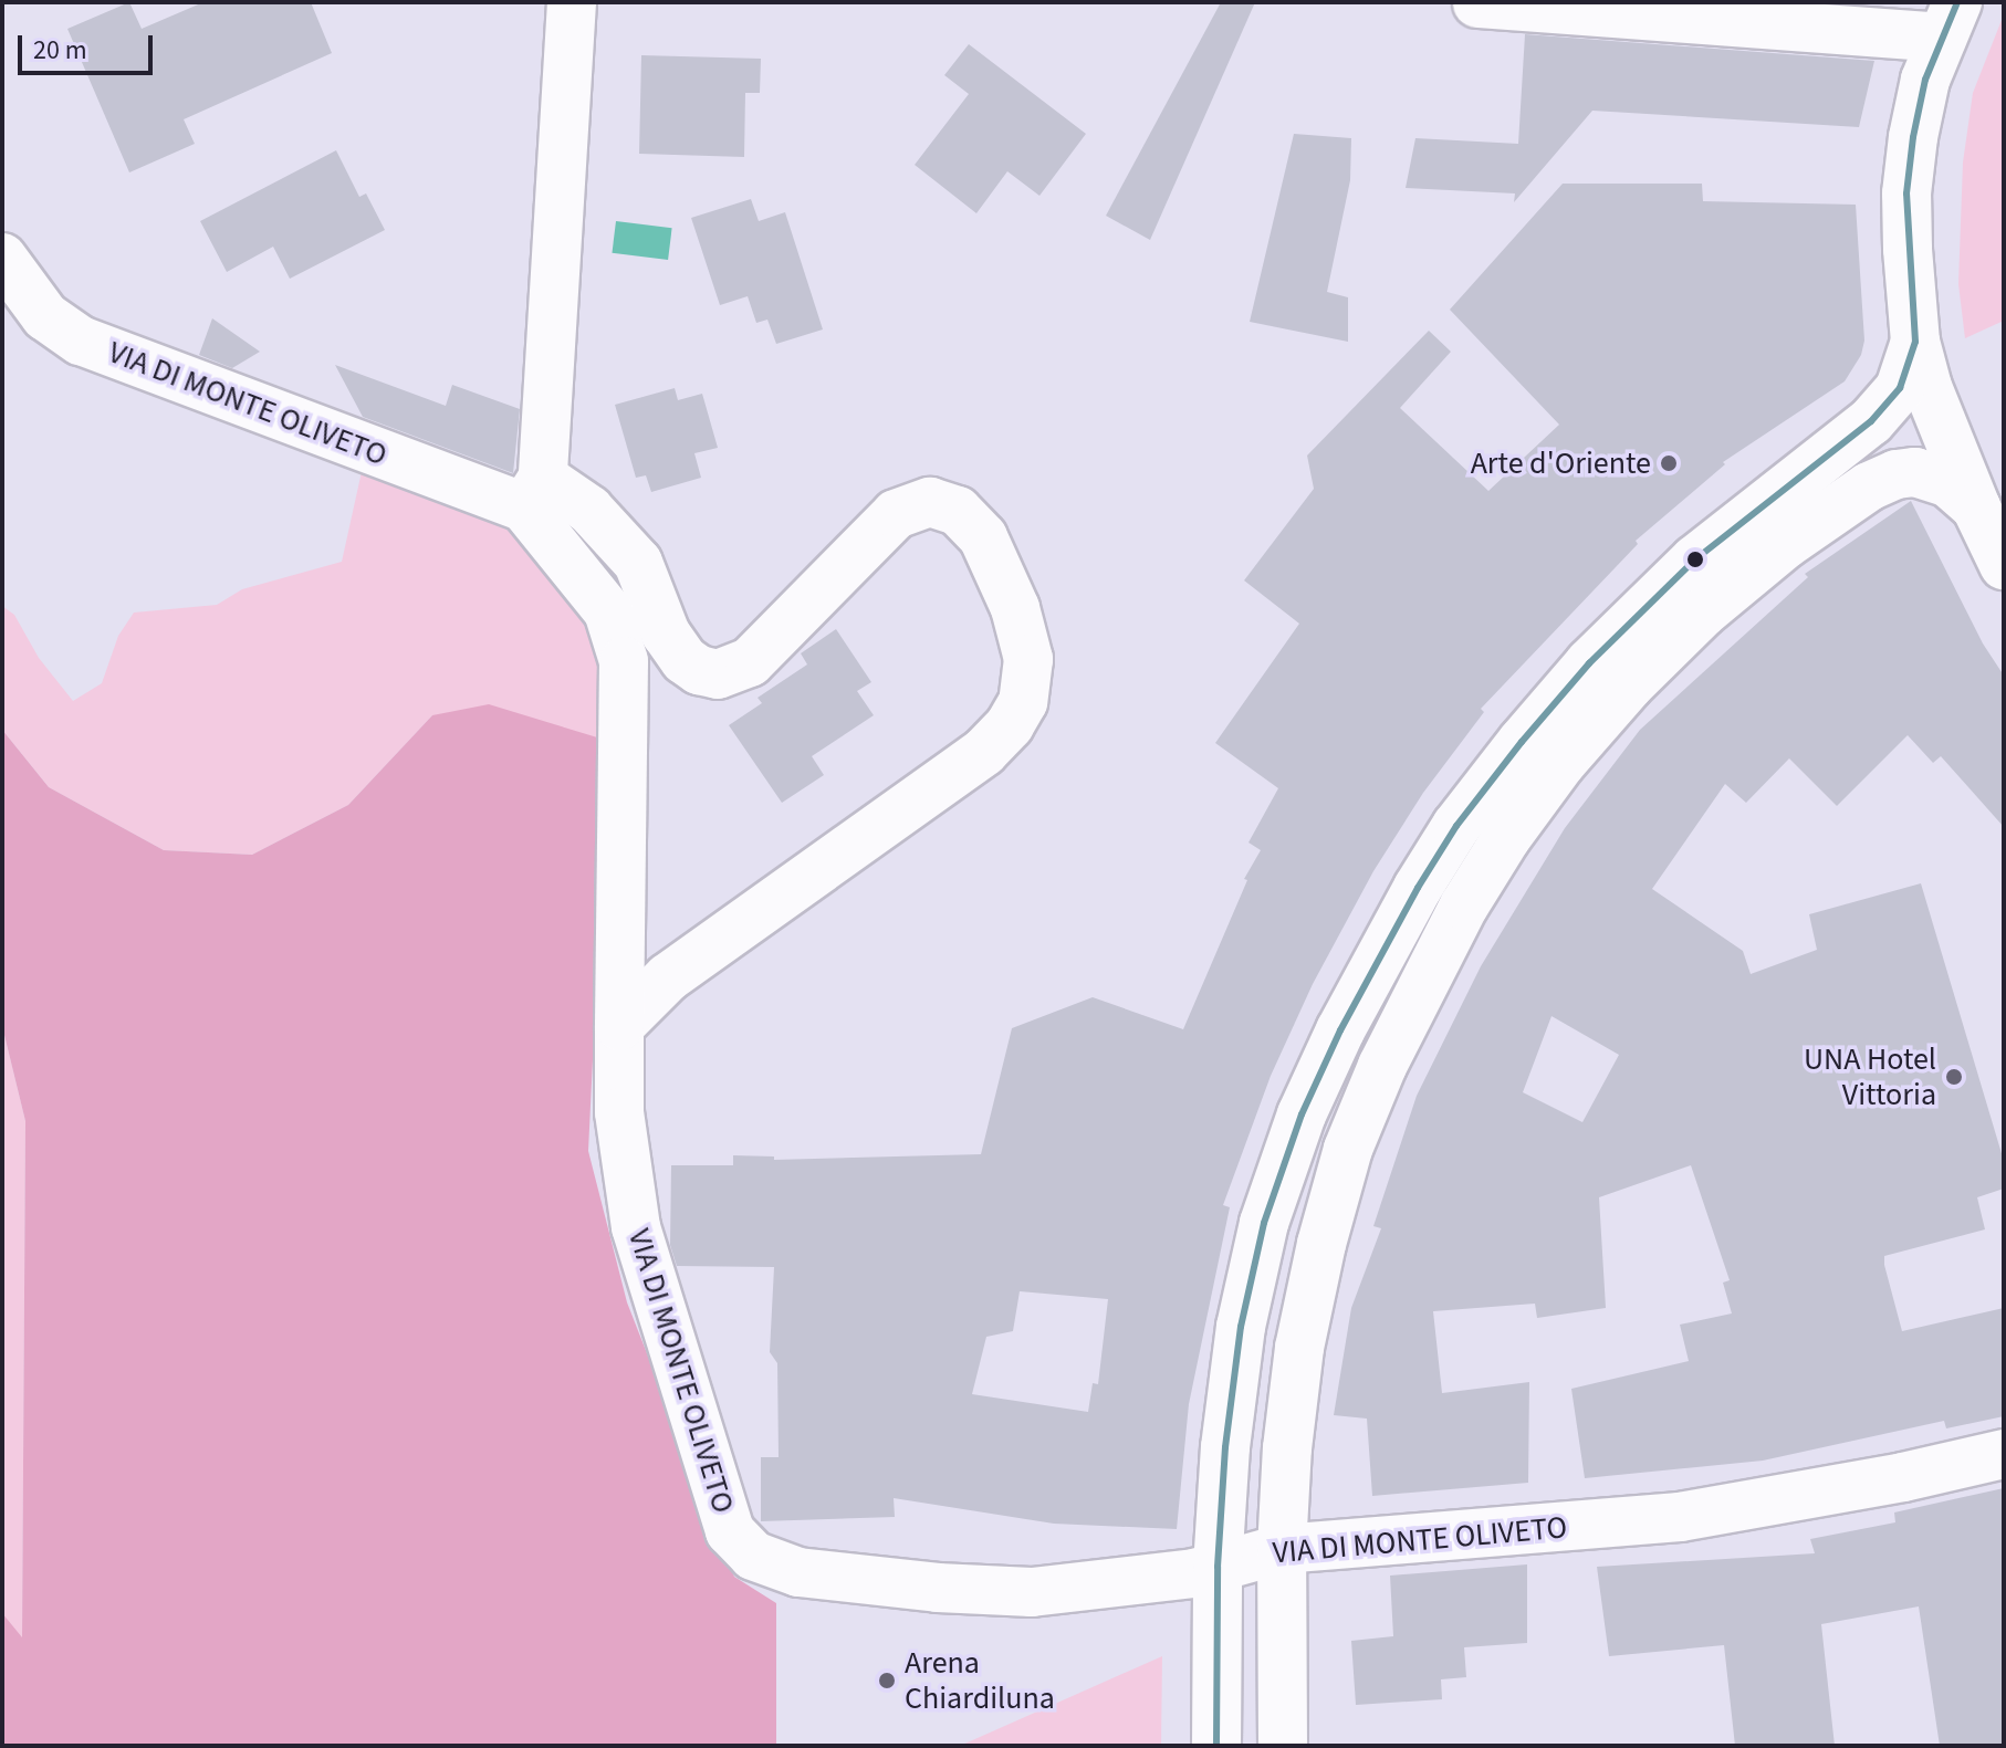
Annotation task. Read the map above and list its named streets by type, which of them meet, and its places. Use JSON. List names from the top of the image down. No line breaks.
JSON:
{"streets":{"street":["VIA DI MONTE OLIVETO"]},"places":["Arte d'Oriente","UNA Hotel Vittoria","Arena Chiardiluna"],"scale_bar":"20 m"}
